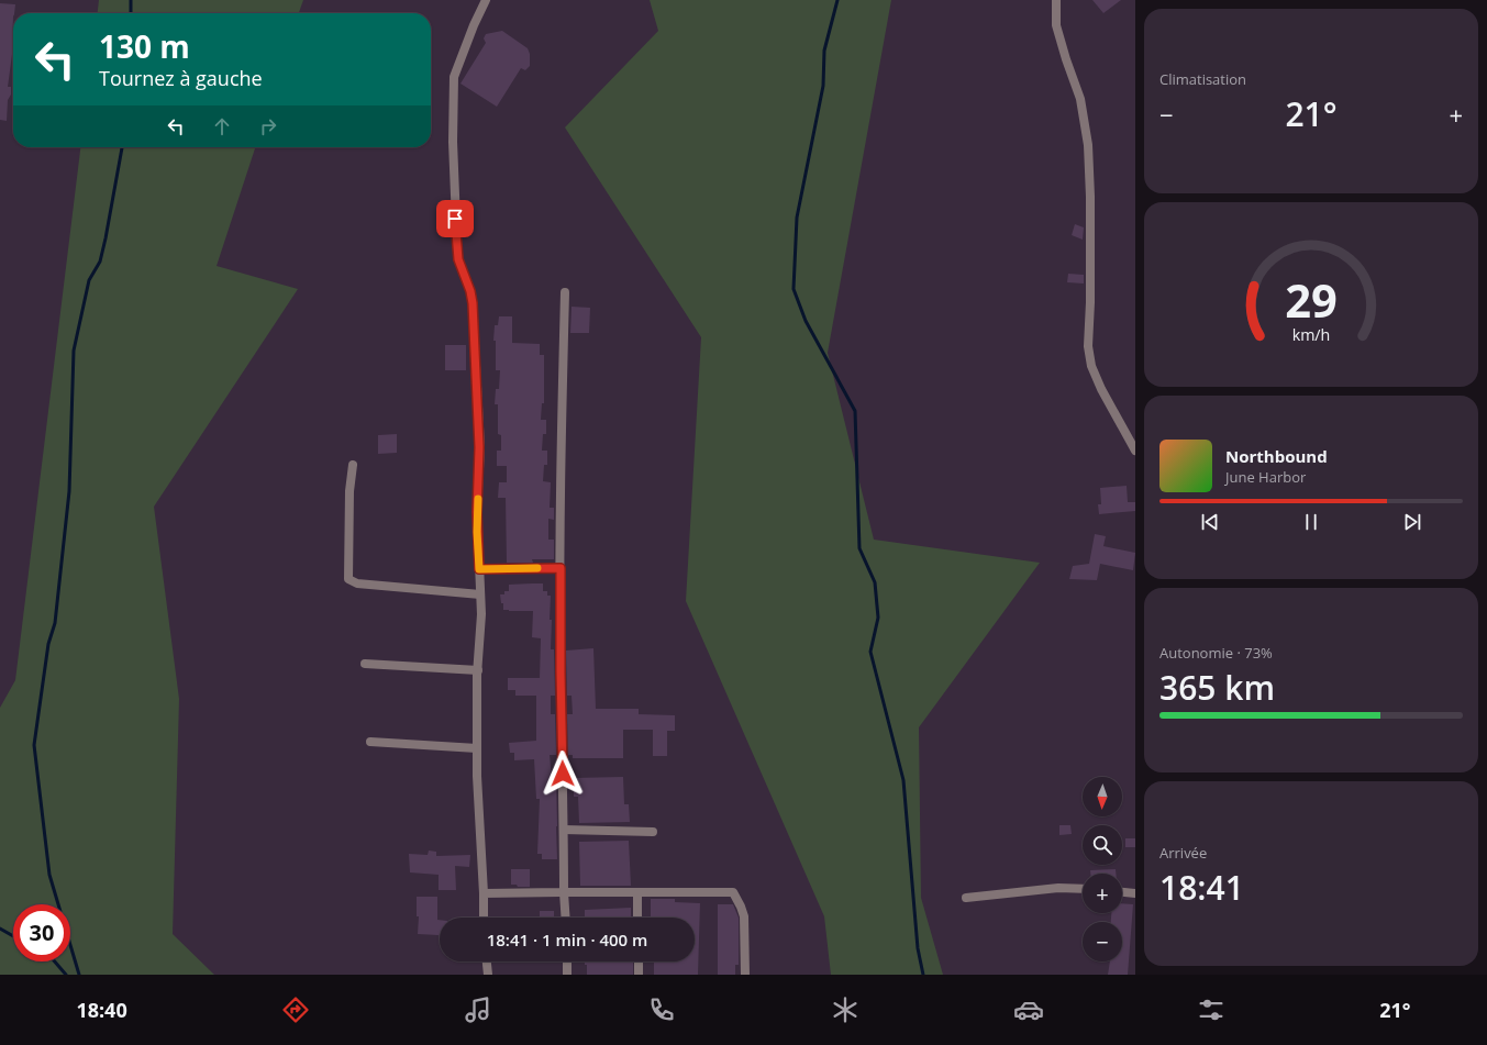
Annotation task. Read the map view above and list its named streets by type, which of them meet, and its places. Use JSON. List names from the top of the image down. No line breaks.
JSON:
{"north":"bottom","page":{"tile":["Climatisation",["Autonomie · 73%","365 km"],["Arrivée","18:41"]],"turn":["130 m","Tournez à gauche"],"heat":["−","21°","+"],"song":["Northbound","June Harbor"],"map_buttons":["+","−"],"limit":"30","trip":"18:41 · 1 min · 400 m","tabs":["18:40","21°"],"gauge":["29","km/h"]}}
